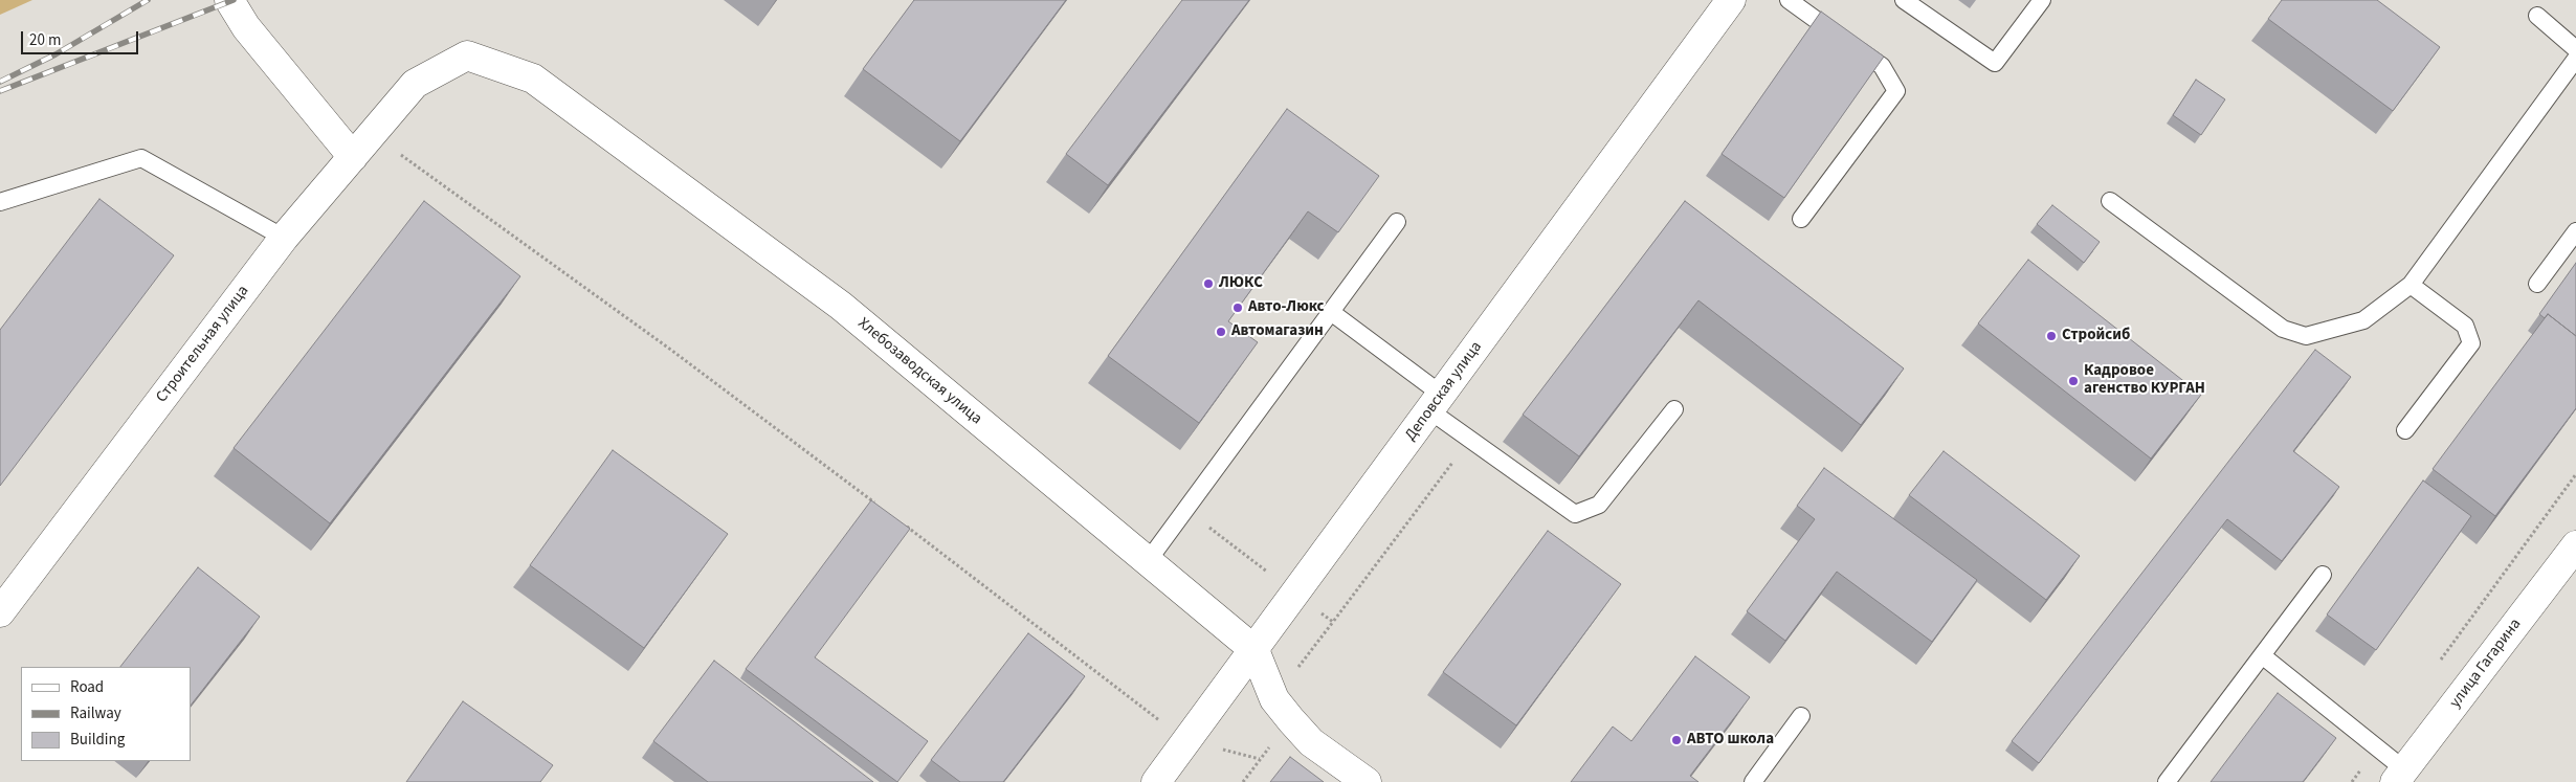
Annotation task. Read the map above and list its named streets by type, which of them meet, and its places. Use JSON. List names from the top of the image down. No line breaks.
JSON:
{"streets":{"street":["Строительная улица","Хлебозаводская улица","Деповская улица","улица Гагарина"]},"crossings":[["Строительная улица","Хлебозаводская улица"],["Хлебозаводская улица","Деповская улица"]],"places":["ЛЮКС","Авто-Люкс","Автомагазин","Стройсиб","Кадровое агенство КУРГАН","АВТО школа"],"legend":["Road","Railway","Building"],"scale_bar":"20 m"}
